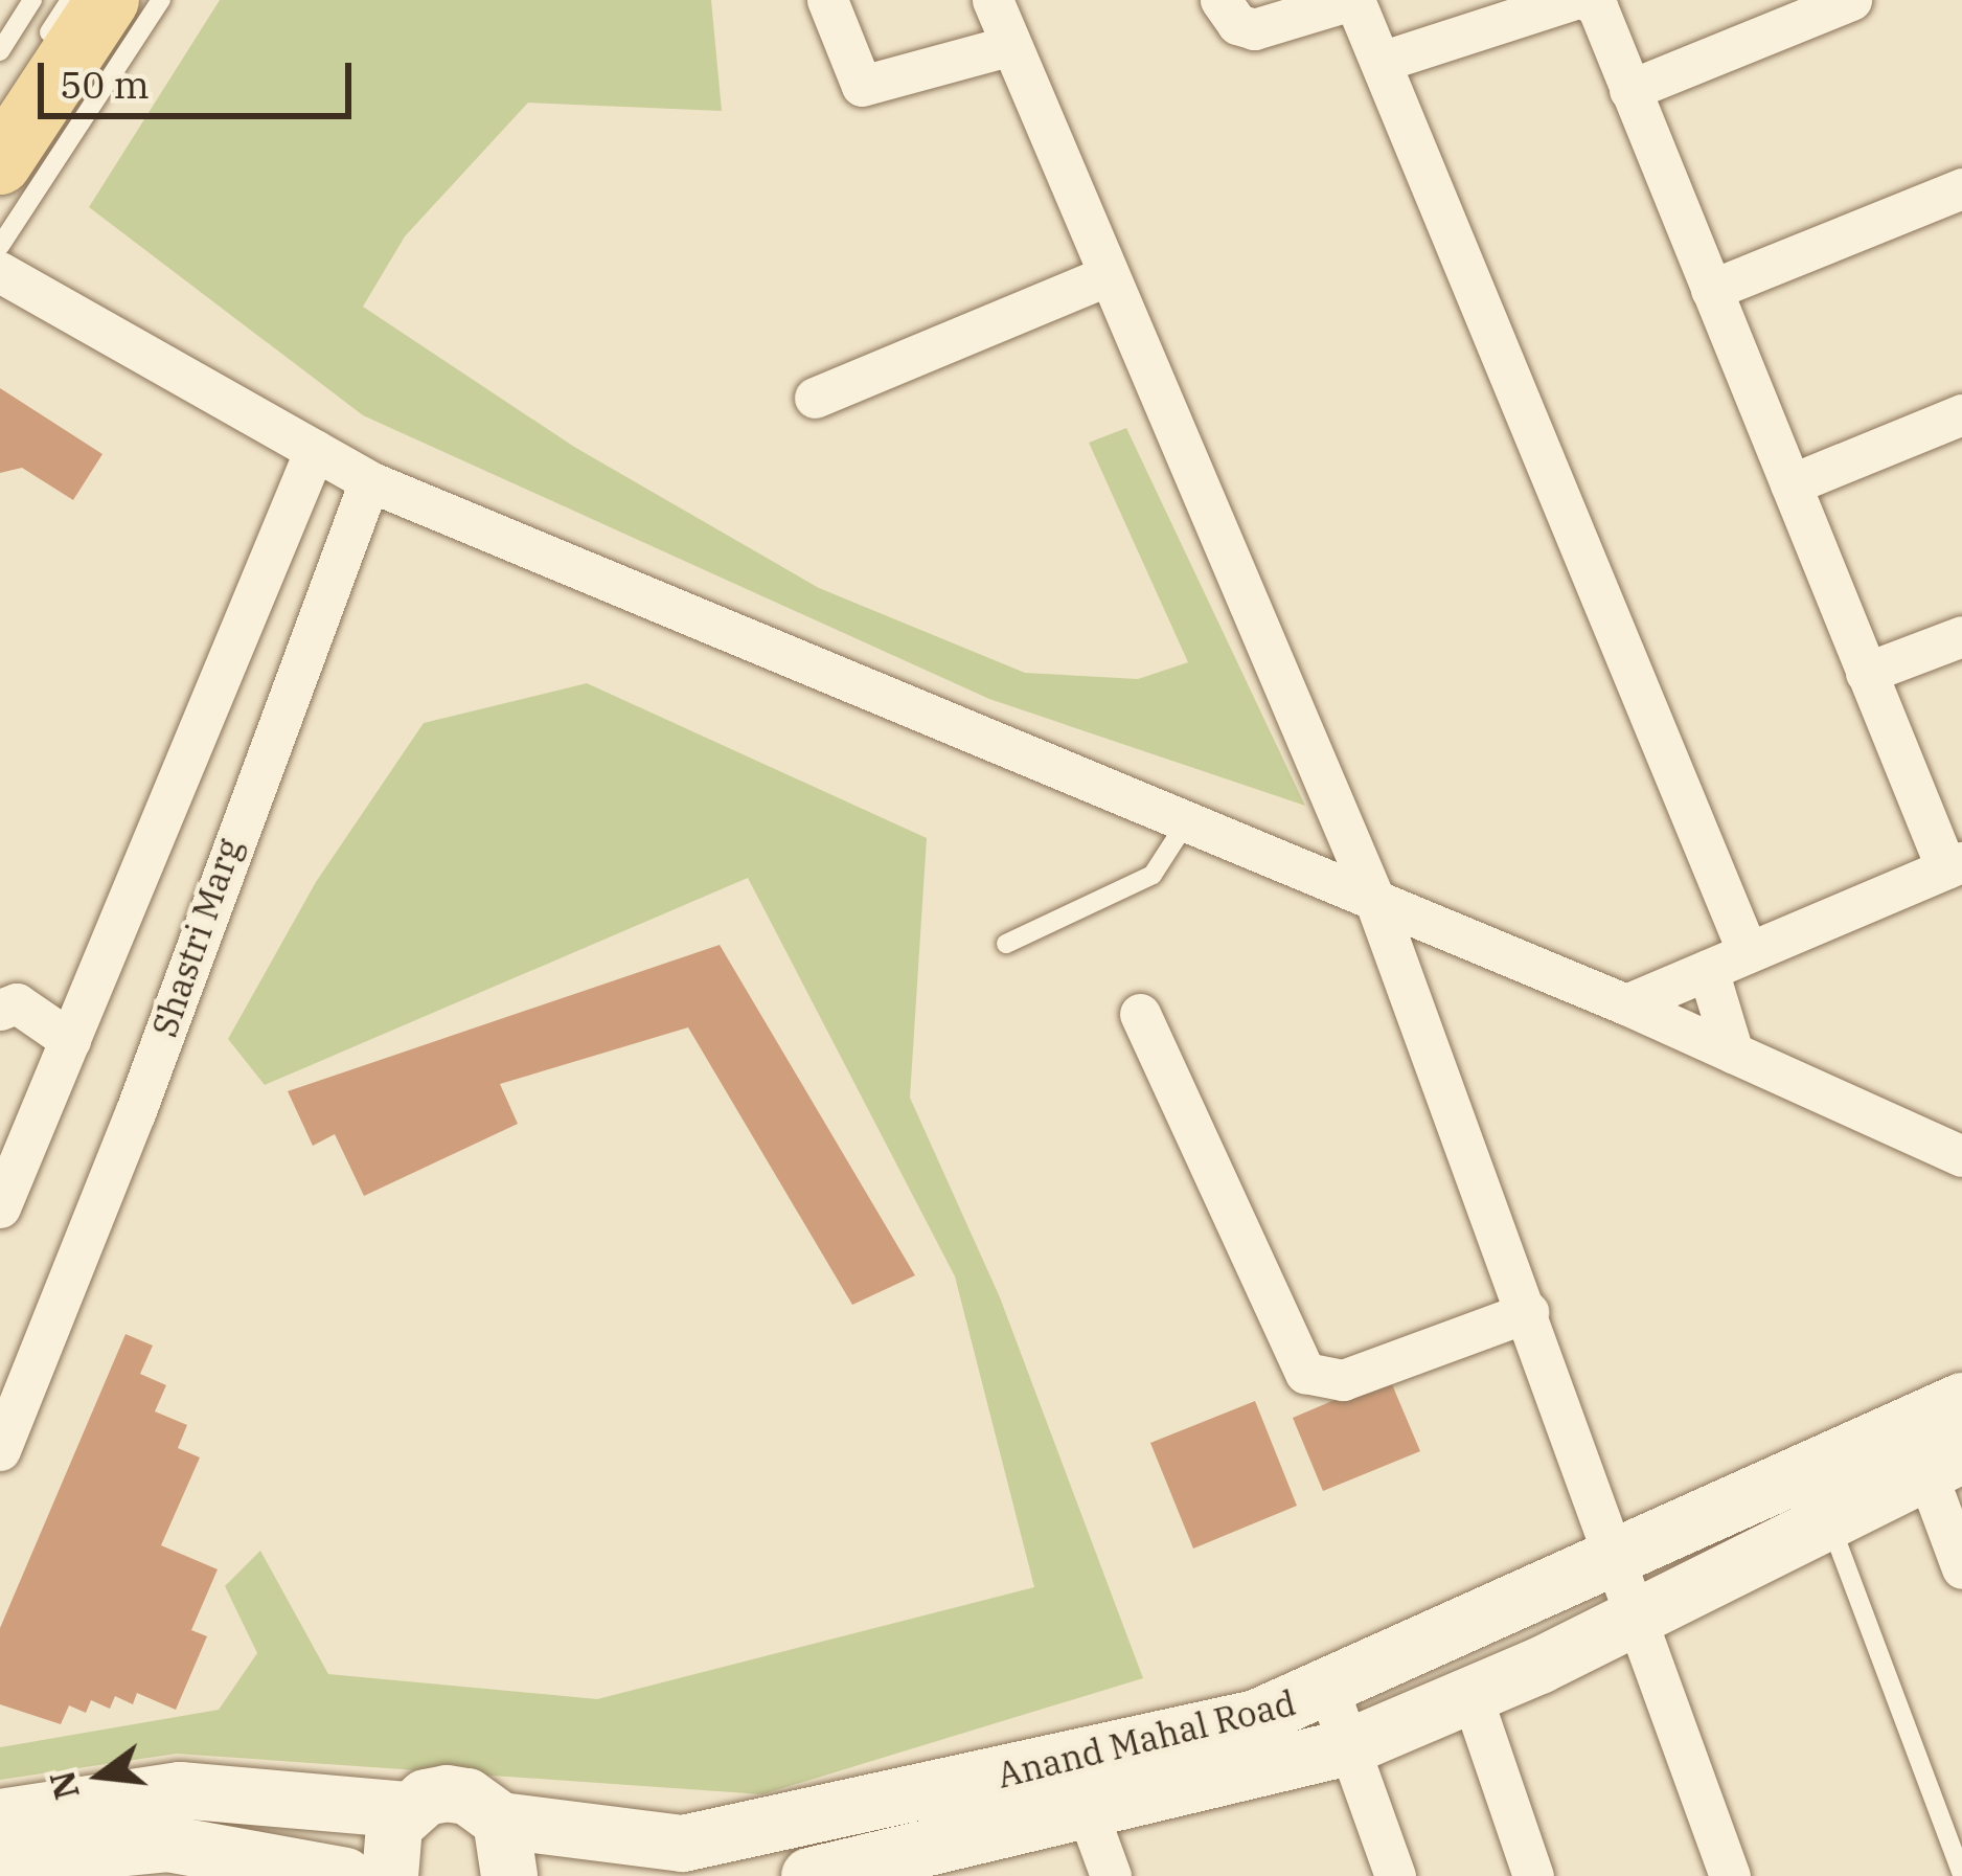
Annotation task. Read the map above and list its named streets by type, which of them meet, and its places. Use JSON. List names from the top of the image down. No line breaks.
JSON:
{"streets":{"main road":["Anand Mahal Road"],"street":["Shastri Marg"]},"scale_bar":"50 m","north":"left"}
